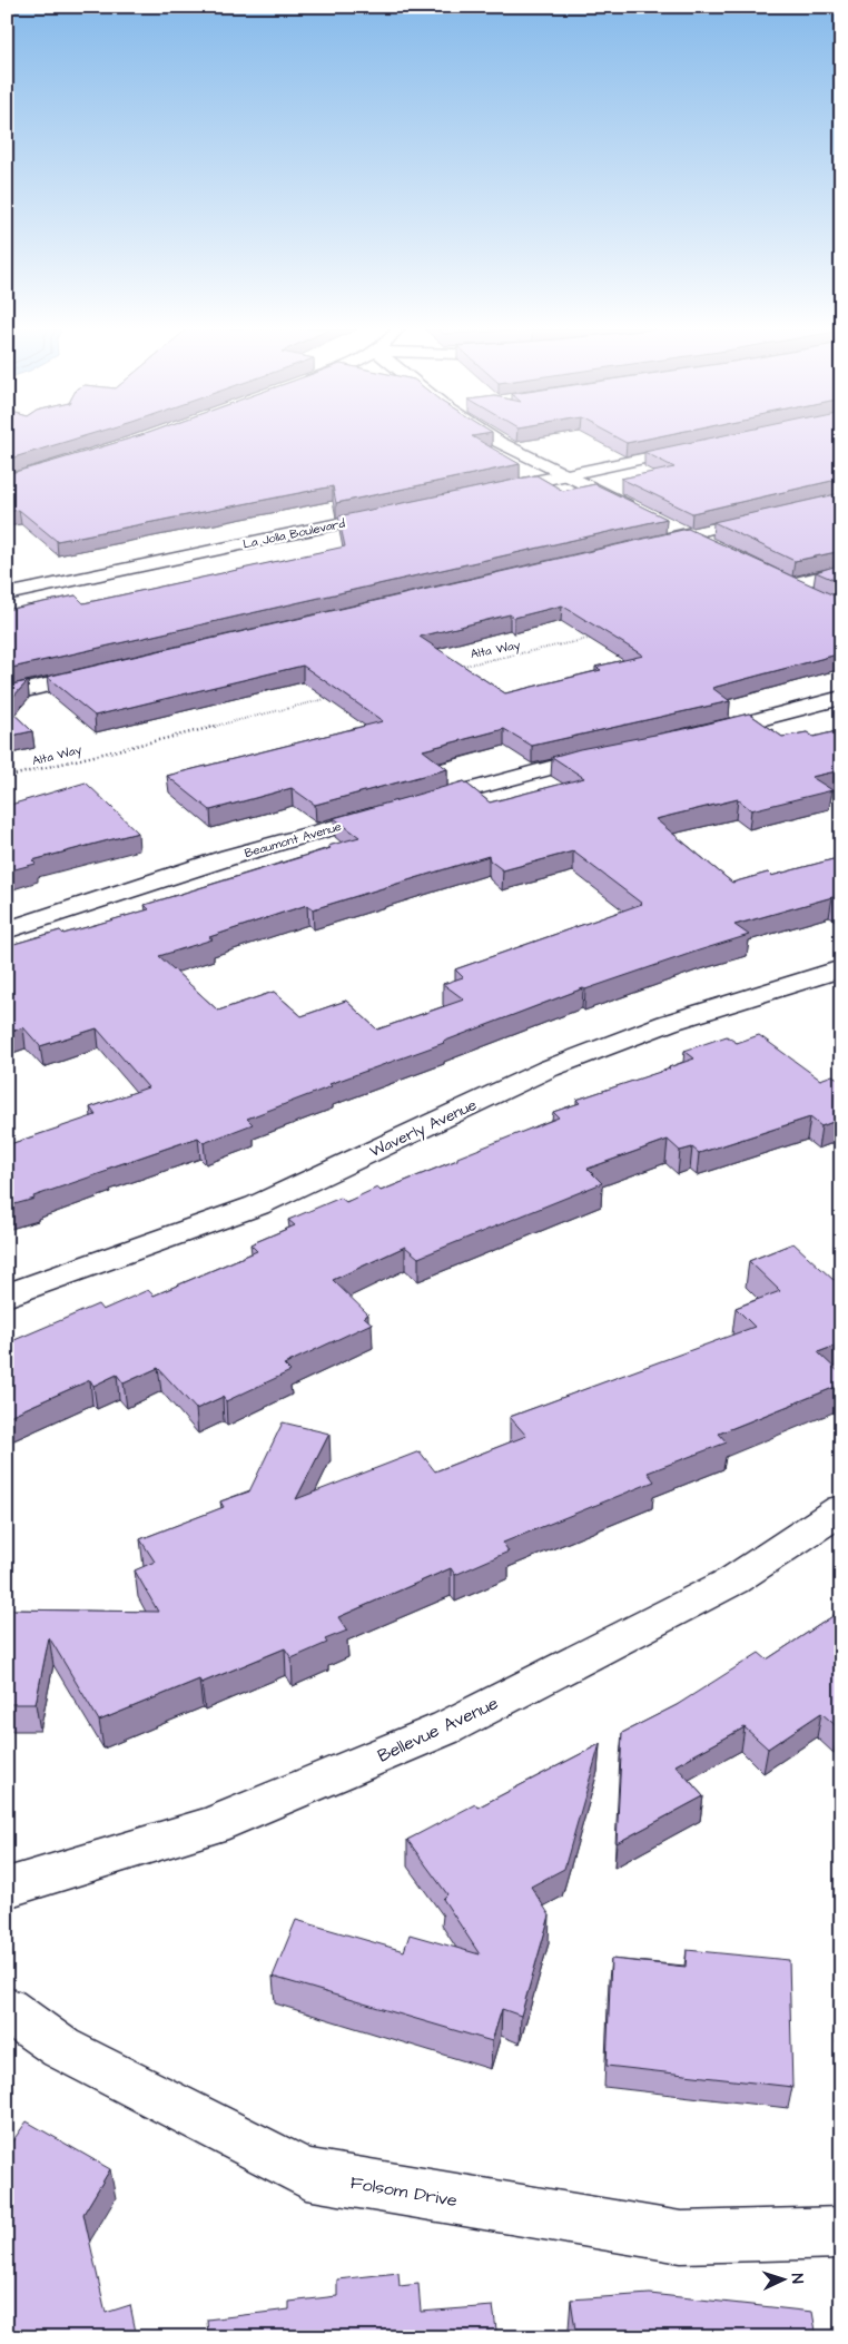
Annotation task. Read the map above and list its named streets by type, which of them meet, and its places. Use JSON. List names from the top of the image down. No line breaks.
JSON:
{"streets":{"street":["La Jolla Boulevard","Beaumont Avenue","Waverly Avenue","Bellevue Avenue","Folsom Drive"],"path":["Alta Way"]},"north":"right"}
